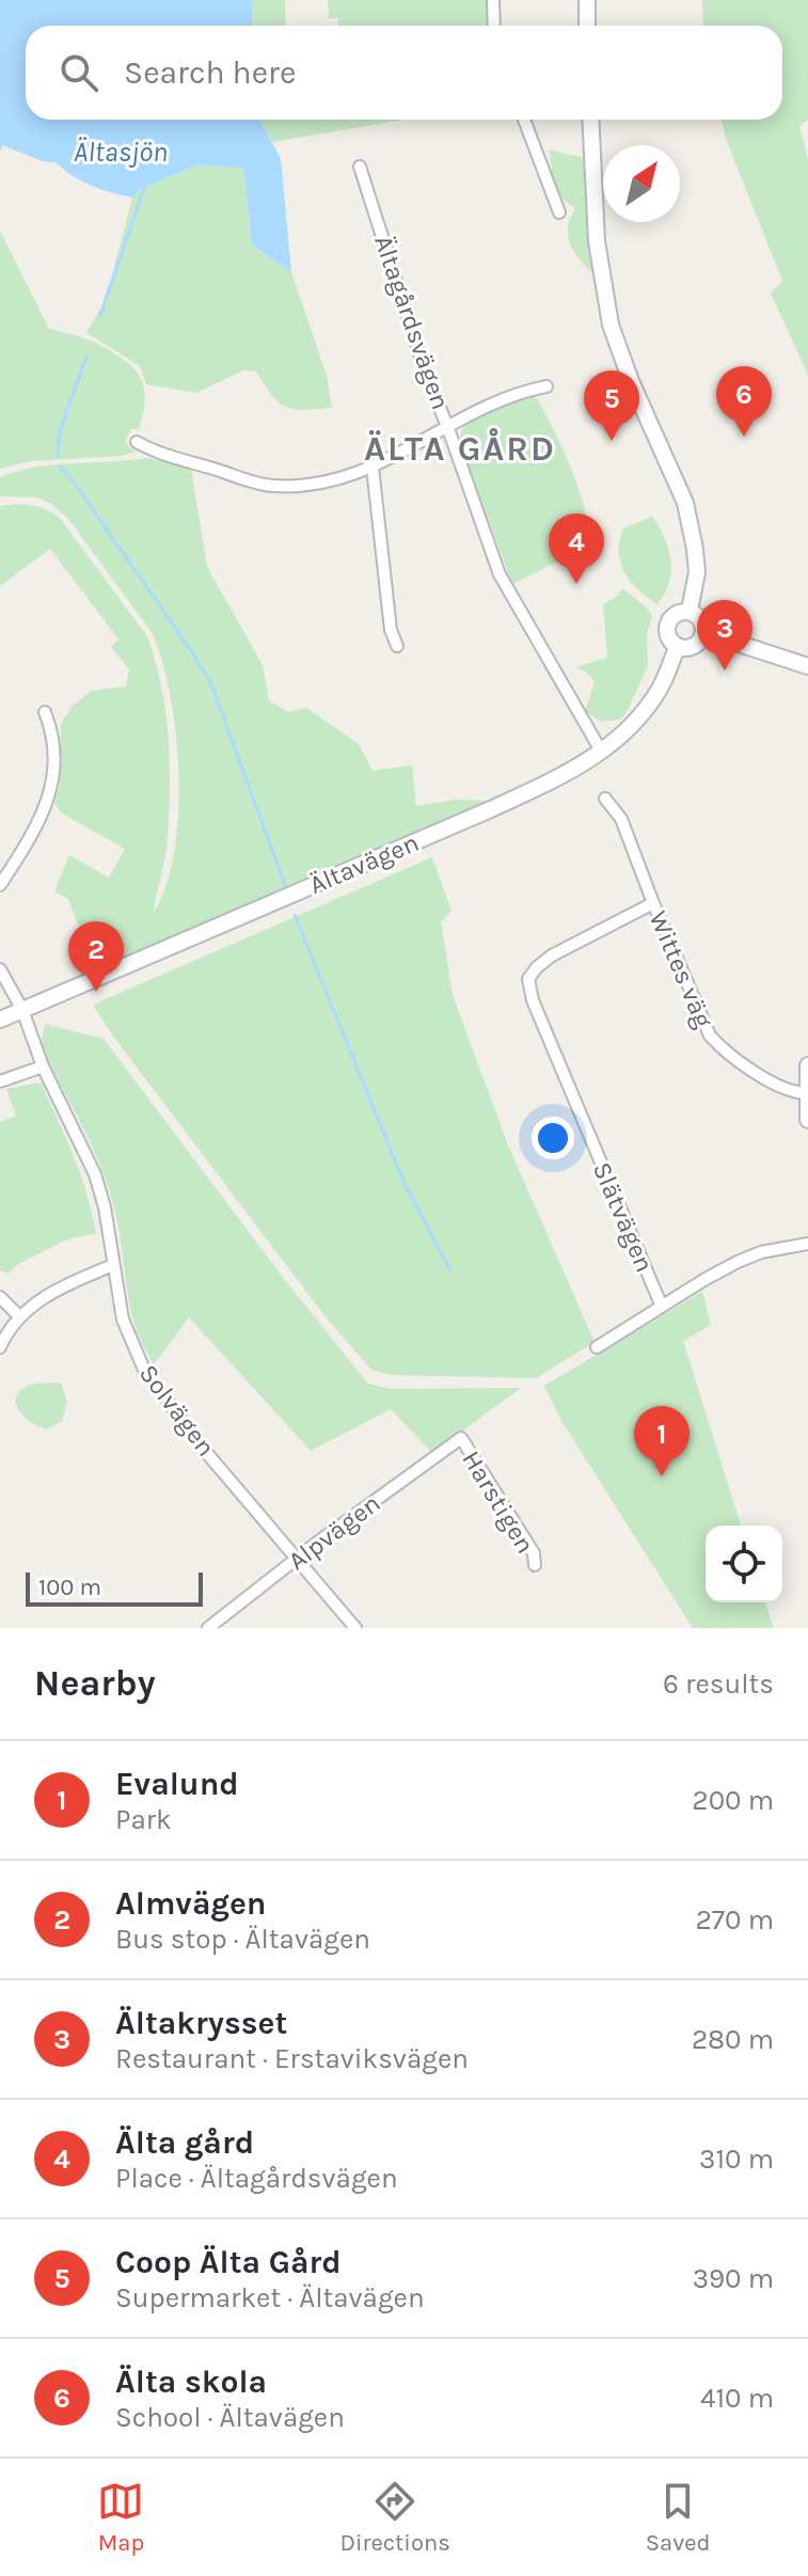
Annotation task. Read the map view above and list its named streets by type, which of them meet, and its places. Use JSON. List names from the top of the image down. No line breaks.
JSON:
{"streets":{"main road":["Ältavägen"],"street":["Ältagårdsvägen","Wittes väg","Slätvägen","Solvägen","Harstigen","Alpvägen"]},"crossings":[["Ältagårdsvägen","Ältavägen"],["Ältavägen","Solvägen"],["Wittes väg","Slätvägen"],["Solvägen","Alpvägen"],["Harstigen","Alpvägen"]],"districts":["ÄLTA GÅRD"],"water":["Ältasjön"],"scale_bar":"100 m","north":"top right","page":{"search":"Search here","pins":["6","5","4","3","2","1"],"scale":"100 m","heading":["Nearby","6 results"],"list":[{"mark":"1","name":"Evalund","note":"Park","value":"200 m"},{"mark":"2","name":"Almvägen","note":"Bus stop · Ältavägen","value":"270 m"},{"mark":"3","name":"Ältakrysset","note":"Restaurant · Erstaviksvägen","value":"280 m"},{"mark":"4","name":"Älta gård","note":"Place · Ältagårdsvägen","value":"310 m"},{"mark":"5","name":"Coop Älta Gård","note":"Supermarket · Ältavägen","value":"390 m"},{"mark":"6","name":"Älta skola","note":"School · Ältavägen","value":"410 m"}],"nav":["Map","Directions","Saved"]}}
